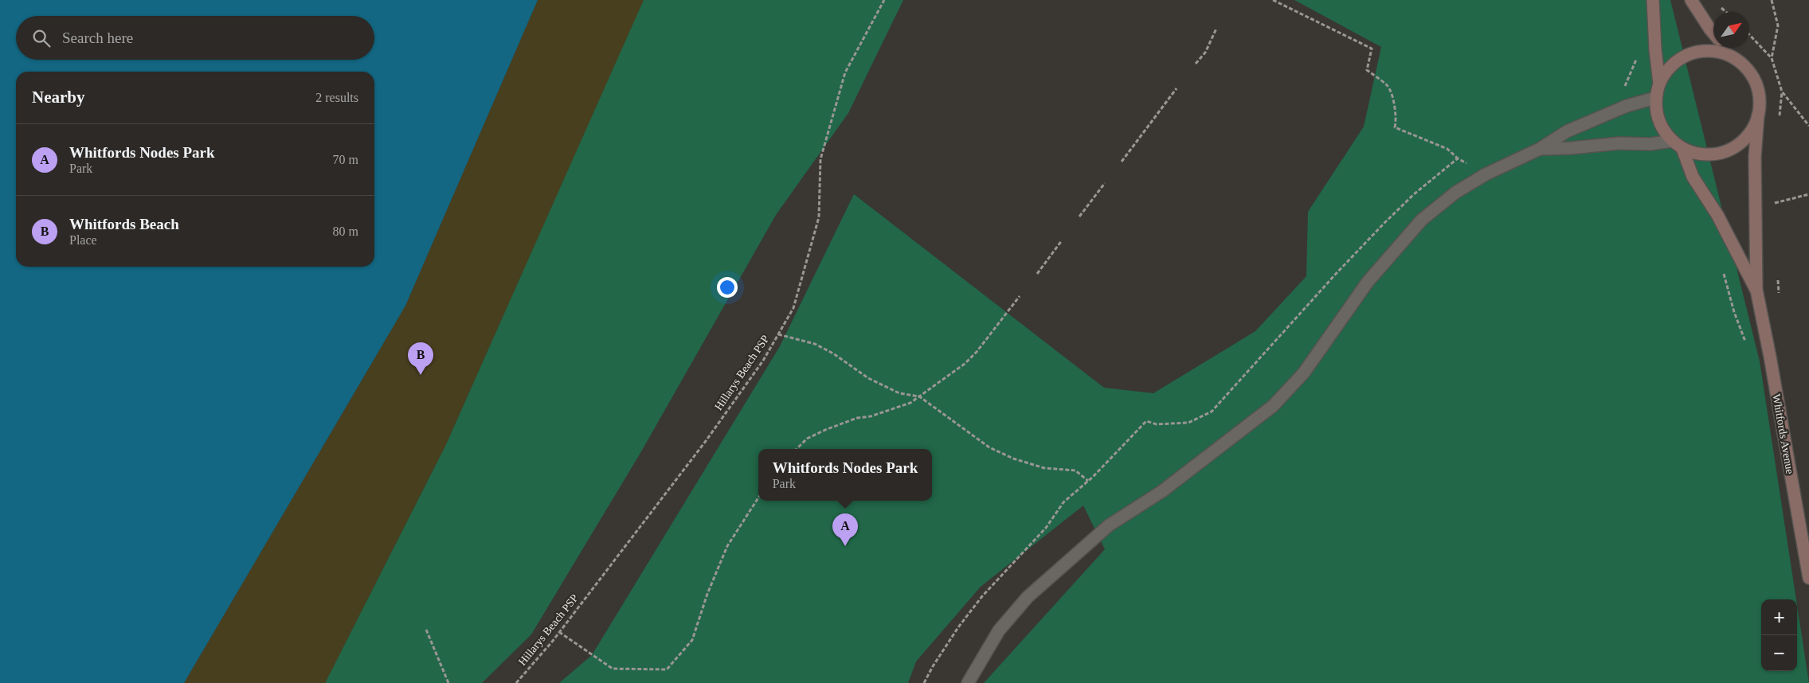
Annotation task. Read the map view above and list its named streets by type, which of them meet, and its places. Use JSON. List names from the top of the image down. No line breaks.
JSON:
{"streets":{"main road":["Whitfords Avenue"],"path":["Hillarys Beach PSP"]},"north":"top right","page":{"search":"Search here","heading":["Nearby","2 results"],"list":[{"mark":"A","name":"Whitfords Nodes Park","note":"Park","value":"70 m"},{"mark":"B","name":"Whitfords Beach","note":"Place","value":"80 m"}],"pins":["B","A"],"popup":["Whitfords Nodes Park","Park"],"map_buttons":["+","−"]}}
